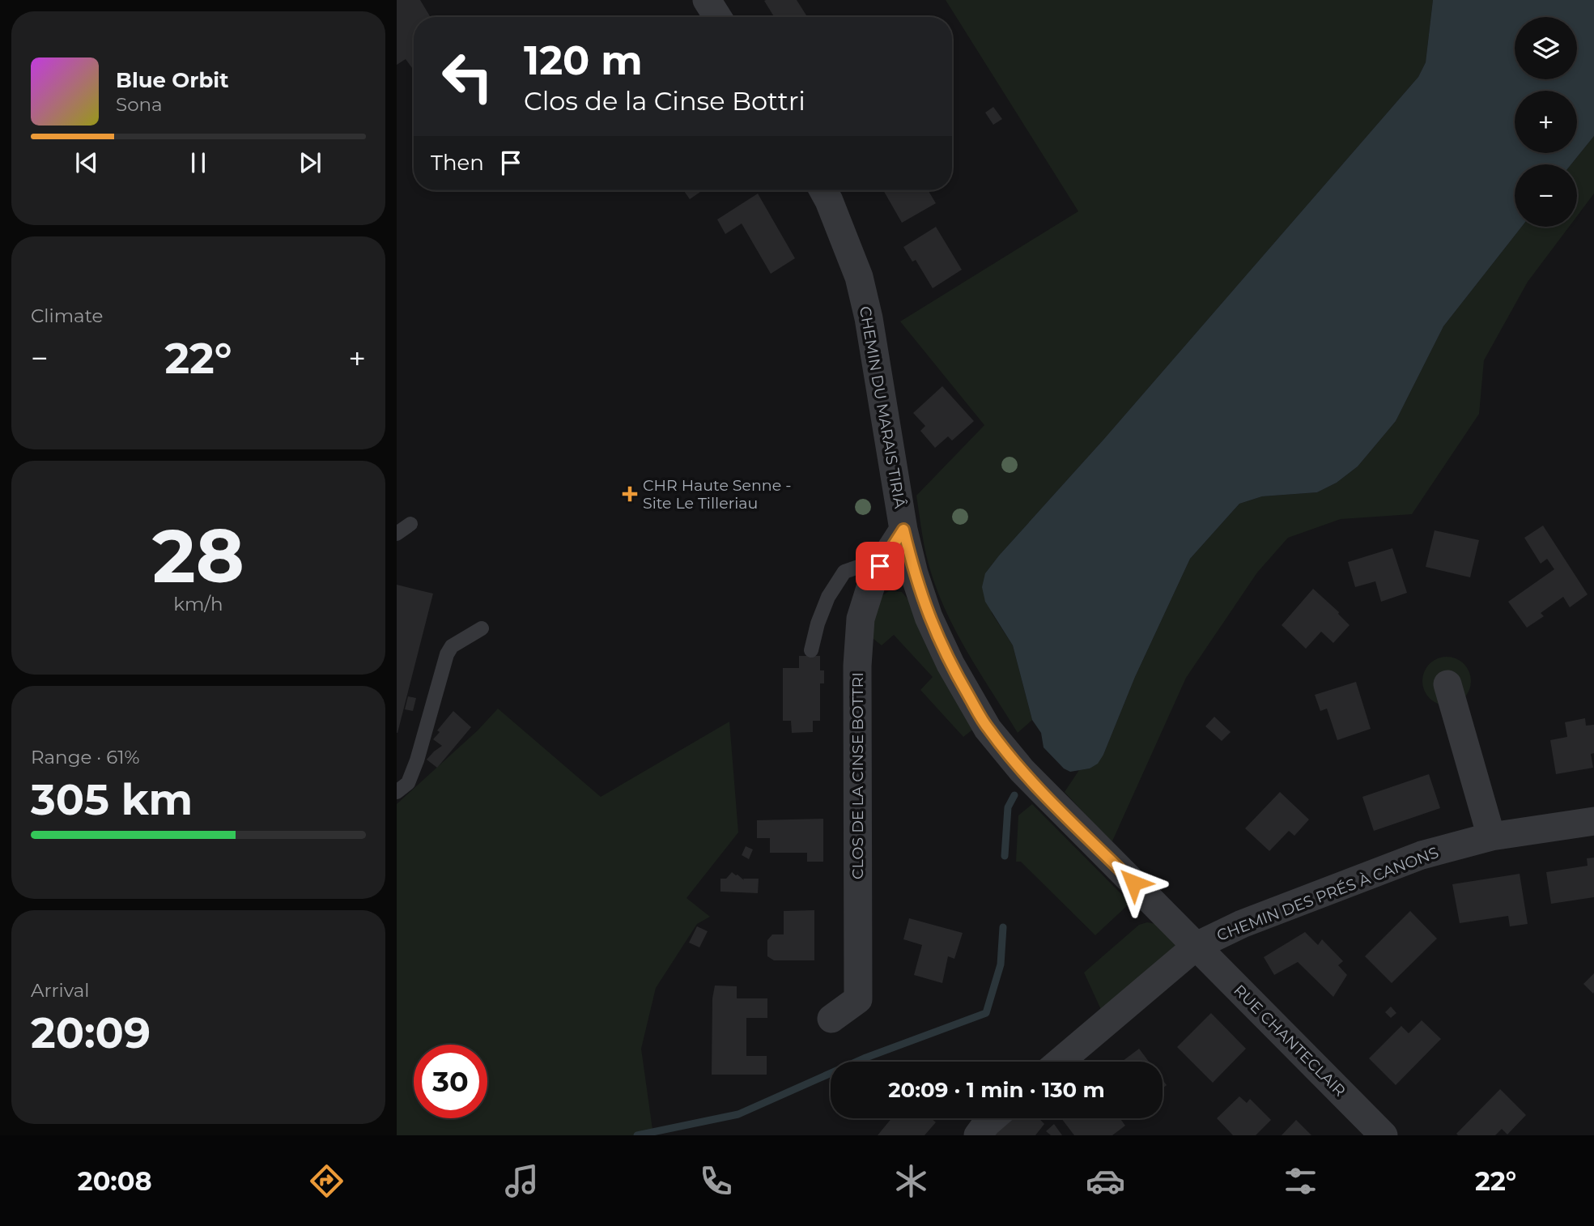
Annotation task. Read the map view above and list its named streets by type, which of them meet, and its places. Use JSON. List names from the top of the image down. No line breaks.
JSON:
{"streets":{"street":["CHEMIN DU MARAIS TIRIÂ","CLOS DE LA CINSE BOTTRI","CHEMIN DES PRÉS À CANONS","RUE CHANTECLAIR"]},"crossings":[["CHEMIN DU MARAIS TIRIÂ","CLOS DE LA CINSE BOTTRI"],["CHEMIN DU MARAIS TIRIÂ","CHEMIN DES PRÉS À CANONS"],["CHEMIN DU MARAIS TIRIÂ","RUE CHANTECLAIR"],["CHEMIN DES PRÉS À CANONS","RUE CHANTECLAIR"]],"places":{"health":["CHR Haute Senne - Site Le Tilleriau"]},"page":{"map_buttons":["+","−"],"turn":["120 m","Clos de la Cinse Bottri"],"song":["Blue Orbit","Sona"],"then":"Then","tile":["Climate",["28","km/h"],["Range · 61%","305 km"],["Arrival","20:09"]],"heat":["−","22°","+"],"limit":"30","trip":"20:09 · 1 min · 130 m","tabs":["20:08","22°"]}}
